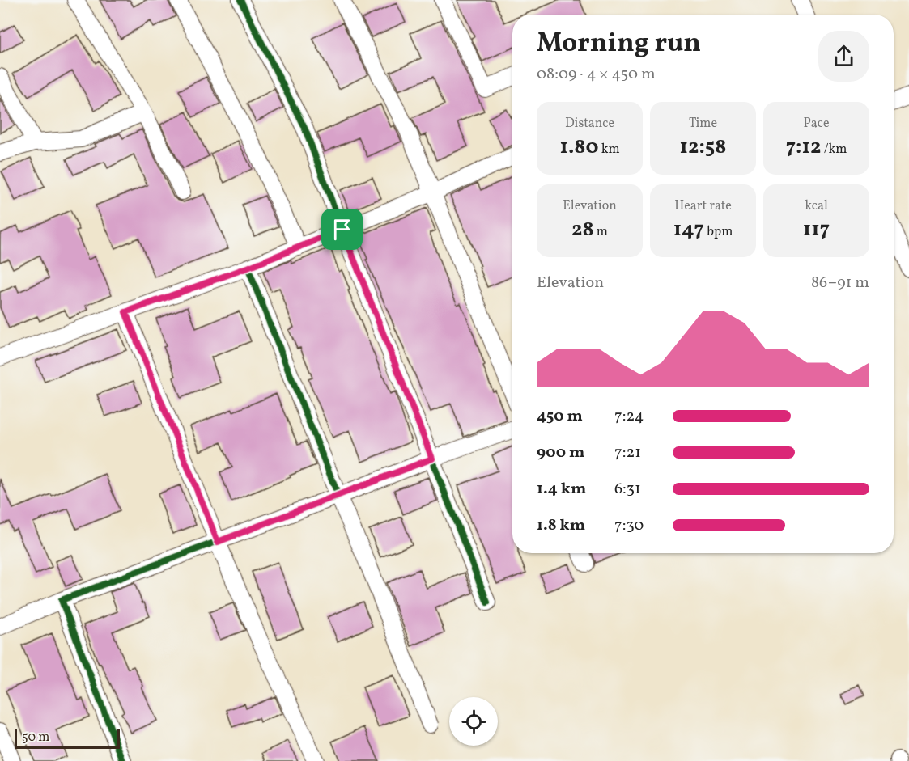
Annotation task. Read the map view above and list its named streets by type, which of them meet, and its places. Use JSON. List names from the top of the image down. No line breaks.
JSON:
{"scale_bar":"50 m","page":{"heading":["Morning run","08:09 · 4 × 450 m"],"stats":[["Distance","1.80 km"],["Time","12:58"],["Pace","7:12 /km"],["Elevation","28 m"],["Heart rate","147 bpm"],["kcal","117"]],"chart":["Elevation","86–91 m"],"list":[{"name":"450 m","note":"7:24"},{"name":"900 m","note":"7:21"},{"name":"1.4 km","note":"6:31"},{"name":"1.8 km","note":"7:30"}],"scale":"50 m"}}
